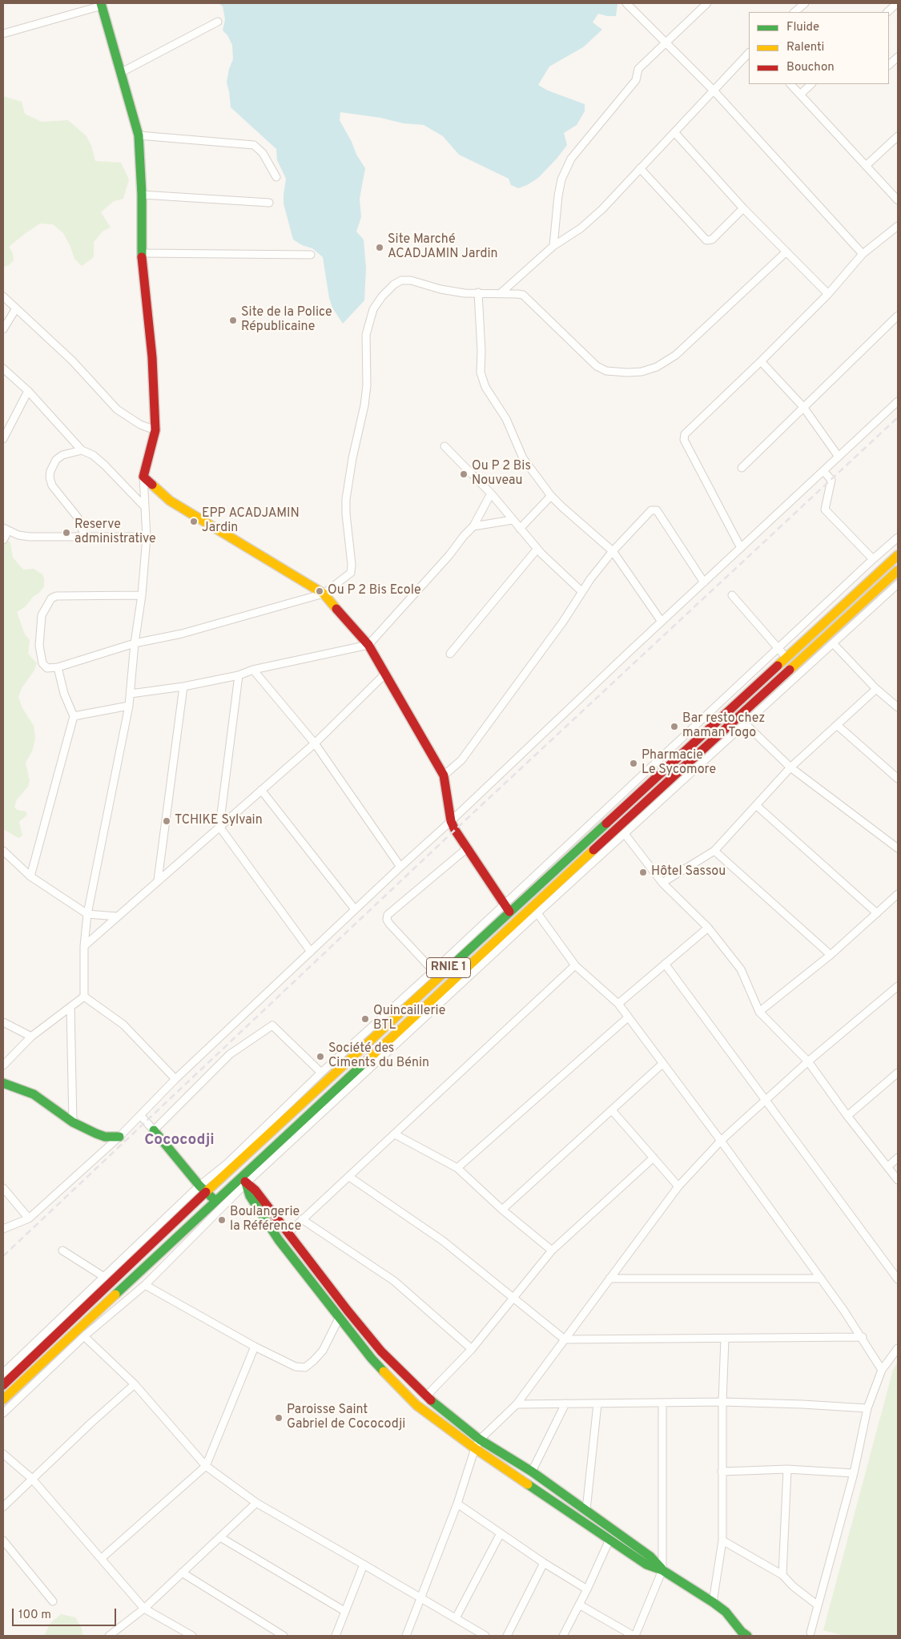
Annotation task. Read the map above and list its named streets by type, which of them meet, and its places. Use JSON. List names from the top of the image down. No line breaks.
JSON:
{"streets":{"main road":["RNIE 1"]},"districts":["Cococodji"],"places":["Site Marché ACADJAMIN Jardin","Site de la Police Républicaine","Ou P 2 Bis Nouveau","EPP ACADJAMIN Jardin","Reserve administrative","Ou P 2 Bis Ecole","Bar resto chez maman Togo","Pharmacie Le Sycomore","TCHIKE Sylvain","Hôtel Sassou","Quincaillerie BTL","Société des Ciments du Bénin","Boulangerie la Référence","Paroisse Saint Gabriel de Cococodji"],"legend":["Fluide","Ralenti","Bouchon"],"scale_bar":"100 m"}
